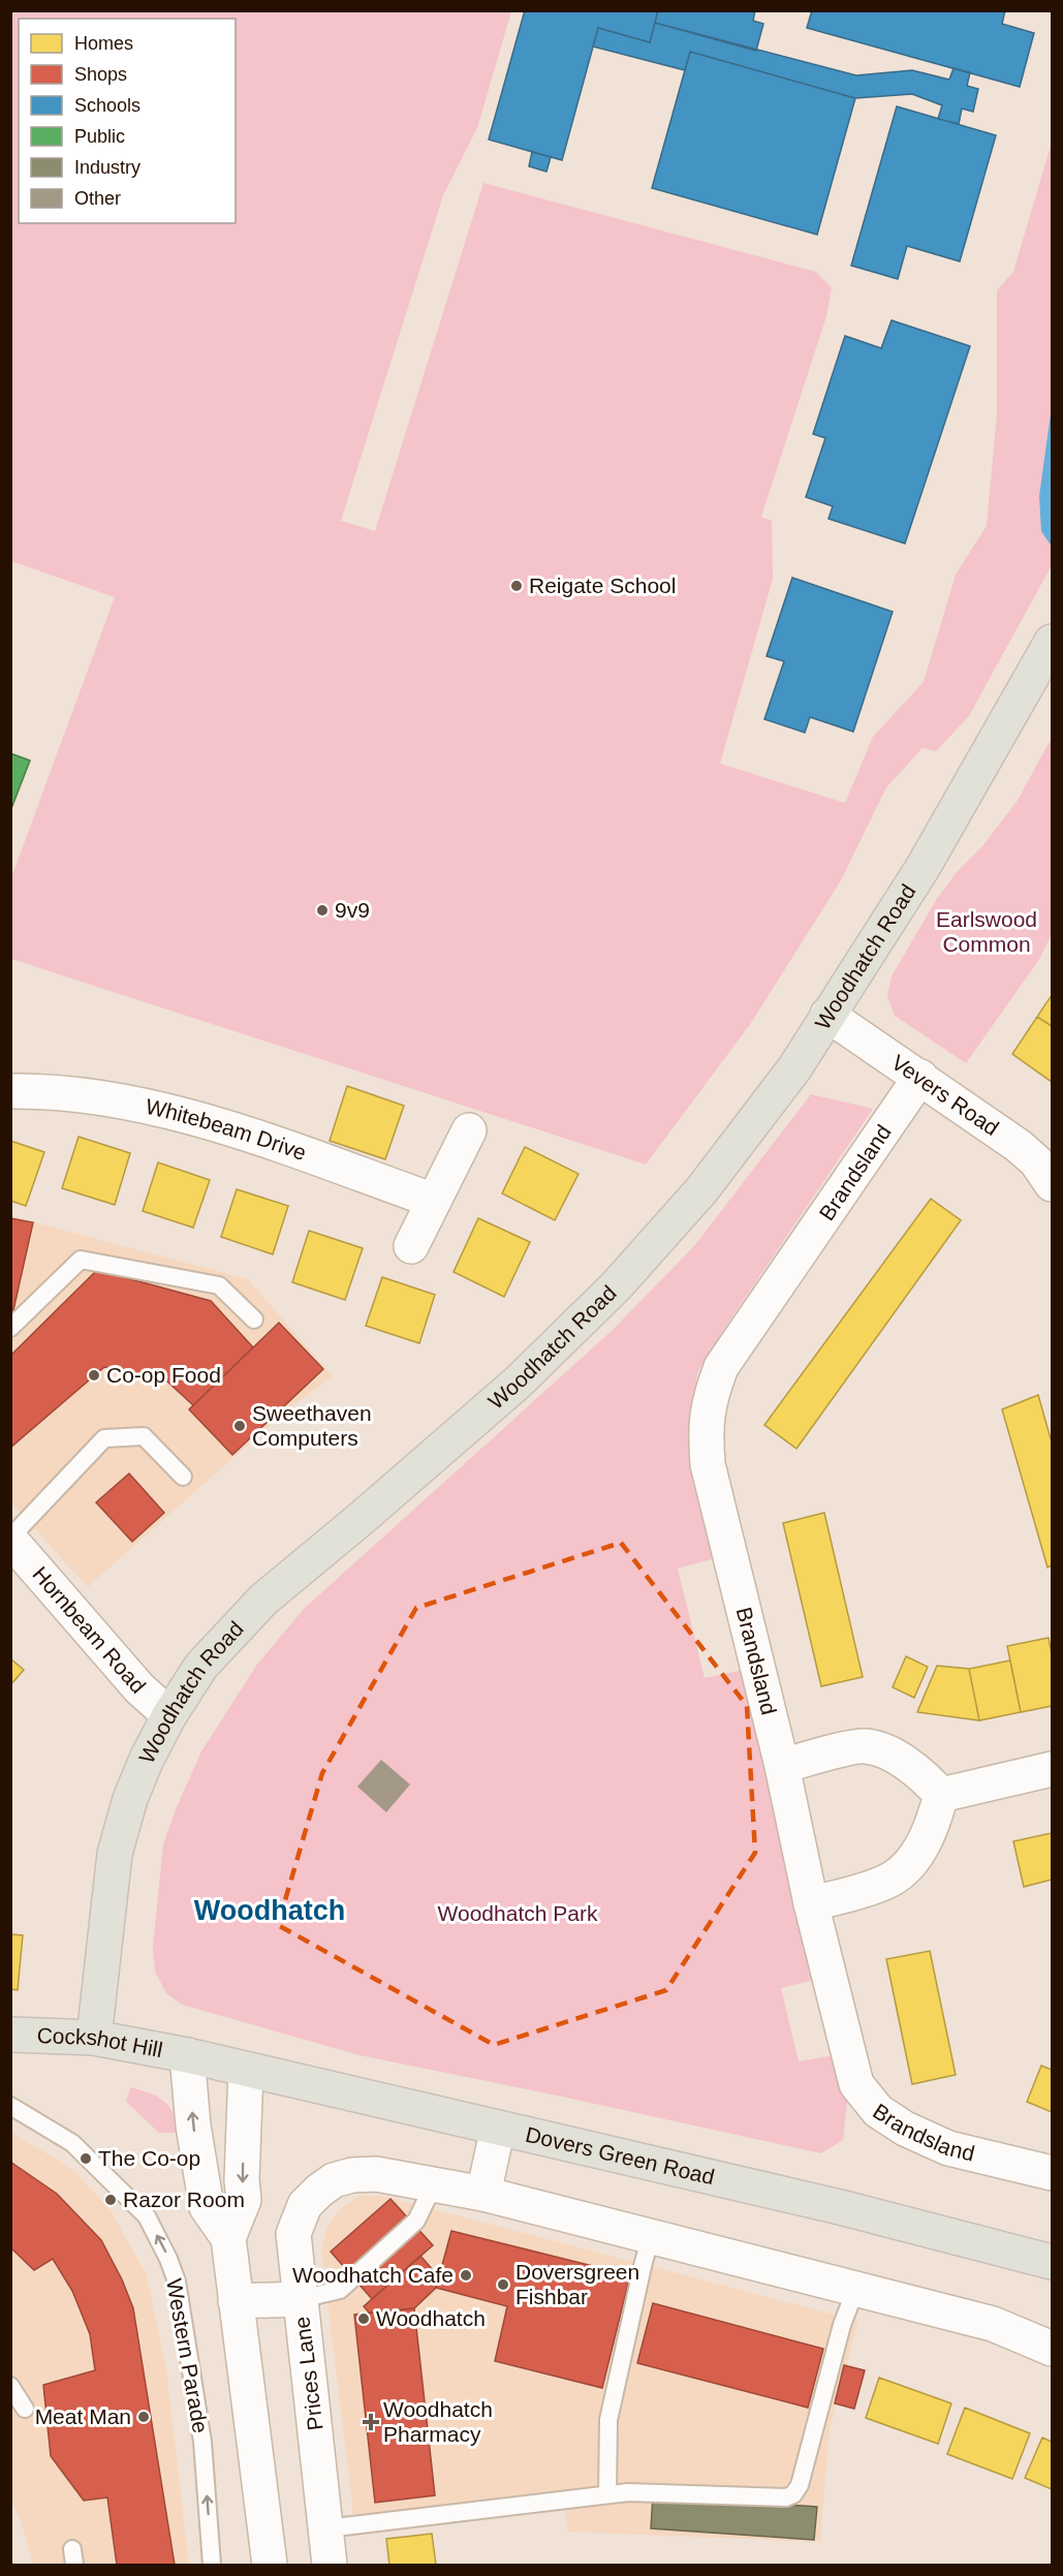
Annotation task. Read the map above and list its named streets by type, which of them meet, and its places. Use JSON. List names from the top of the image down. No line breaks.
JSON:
{"streets":{"main road":["Woodhatch Road","Cockshot Hill","Dovers Green Road"],"street":["Vevers Road","Whitebeam Drive","Brandsland","Hornbeam Road","Prices Lane"],"lane":["Western Parade"]},"crossings":[["Woodhatch Road","Vevers Road"],["Woodhatch Road","Hornbeam Road"],["Woodhatch Road","Cockshot Hill"],["Vevers Road","Brandsland"],["Cockshot Hill","Dovers Green Road"]],"one_way":["Western Parade"],"districts":["Woodhatch"],"parks":["Earlswood Common","Woodhatch Park"],"places":{"other":["Reigate School","9v9","Co-op Food","Sweethaven Computers","The Co-op","Razor Room","Woodhatch Cafe","Doversgreen Fishbar","Woodhatch","Meat Man"],"health":["Woodhatch Pharmacy"]},"legend":["Homes","Shops","Schools","Public","Industry","Other"]}
